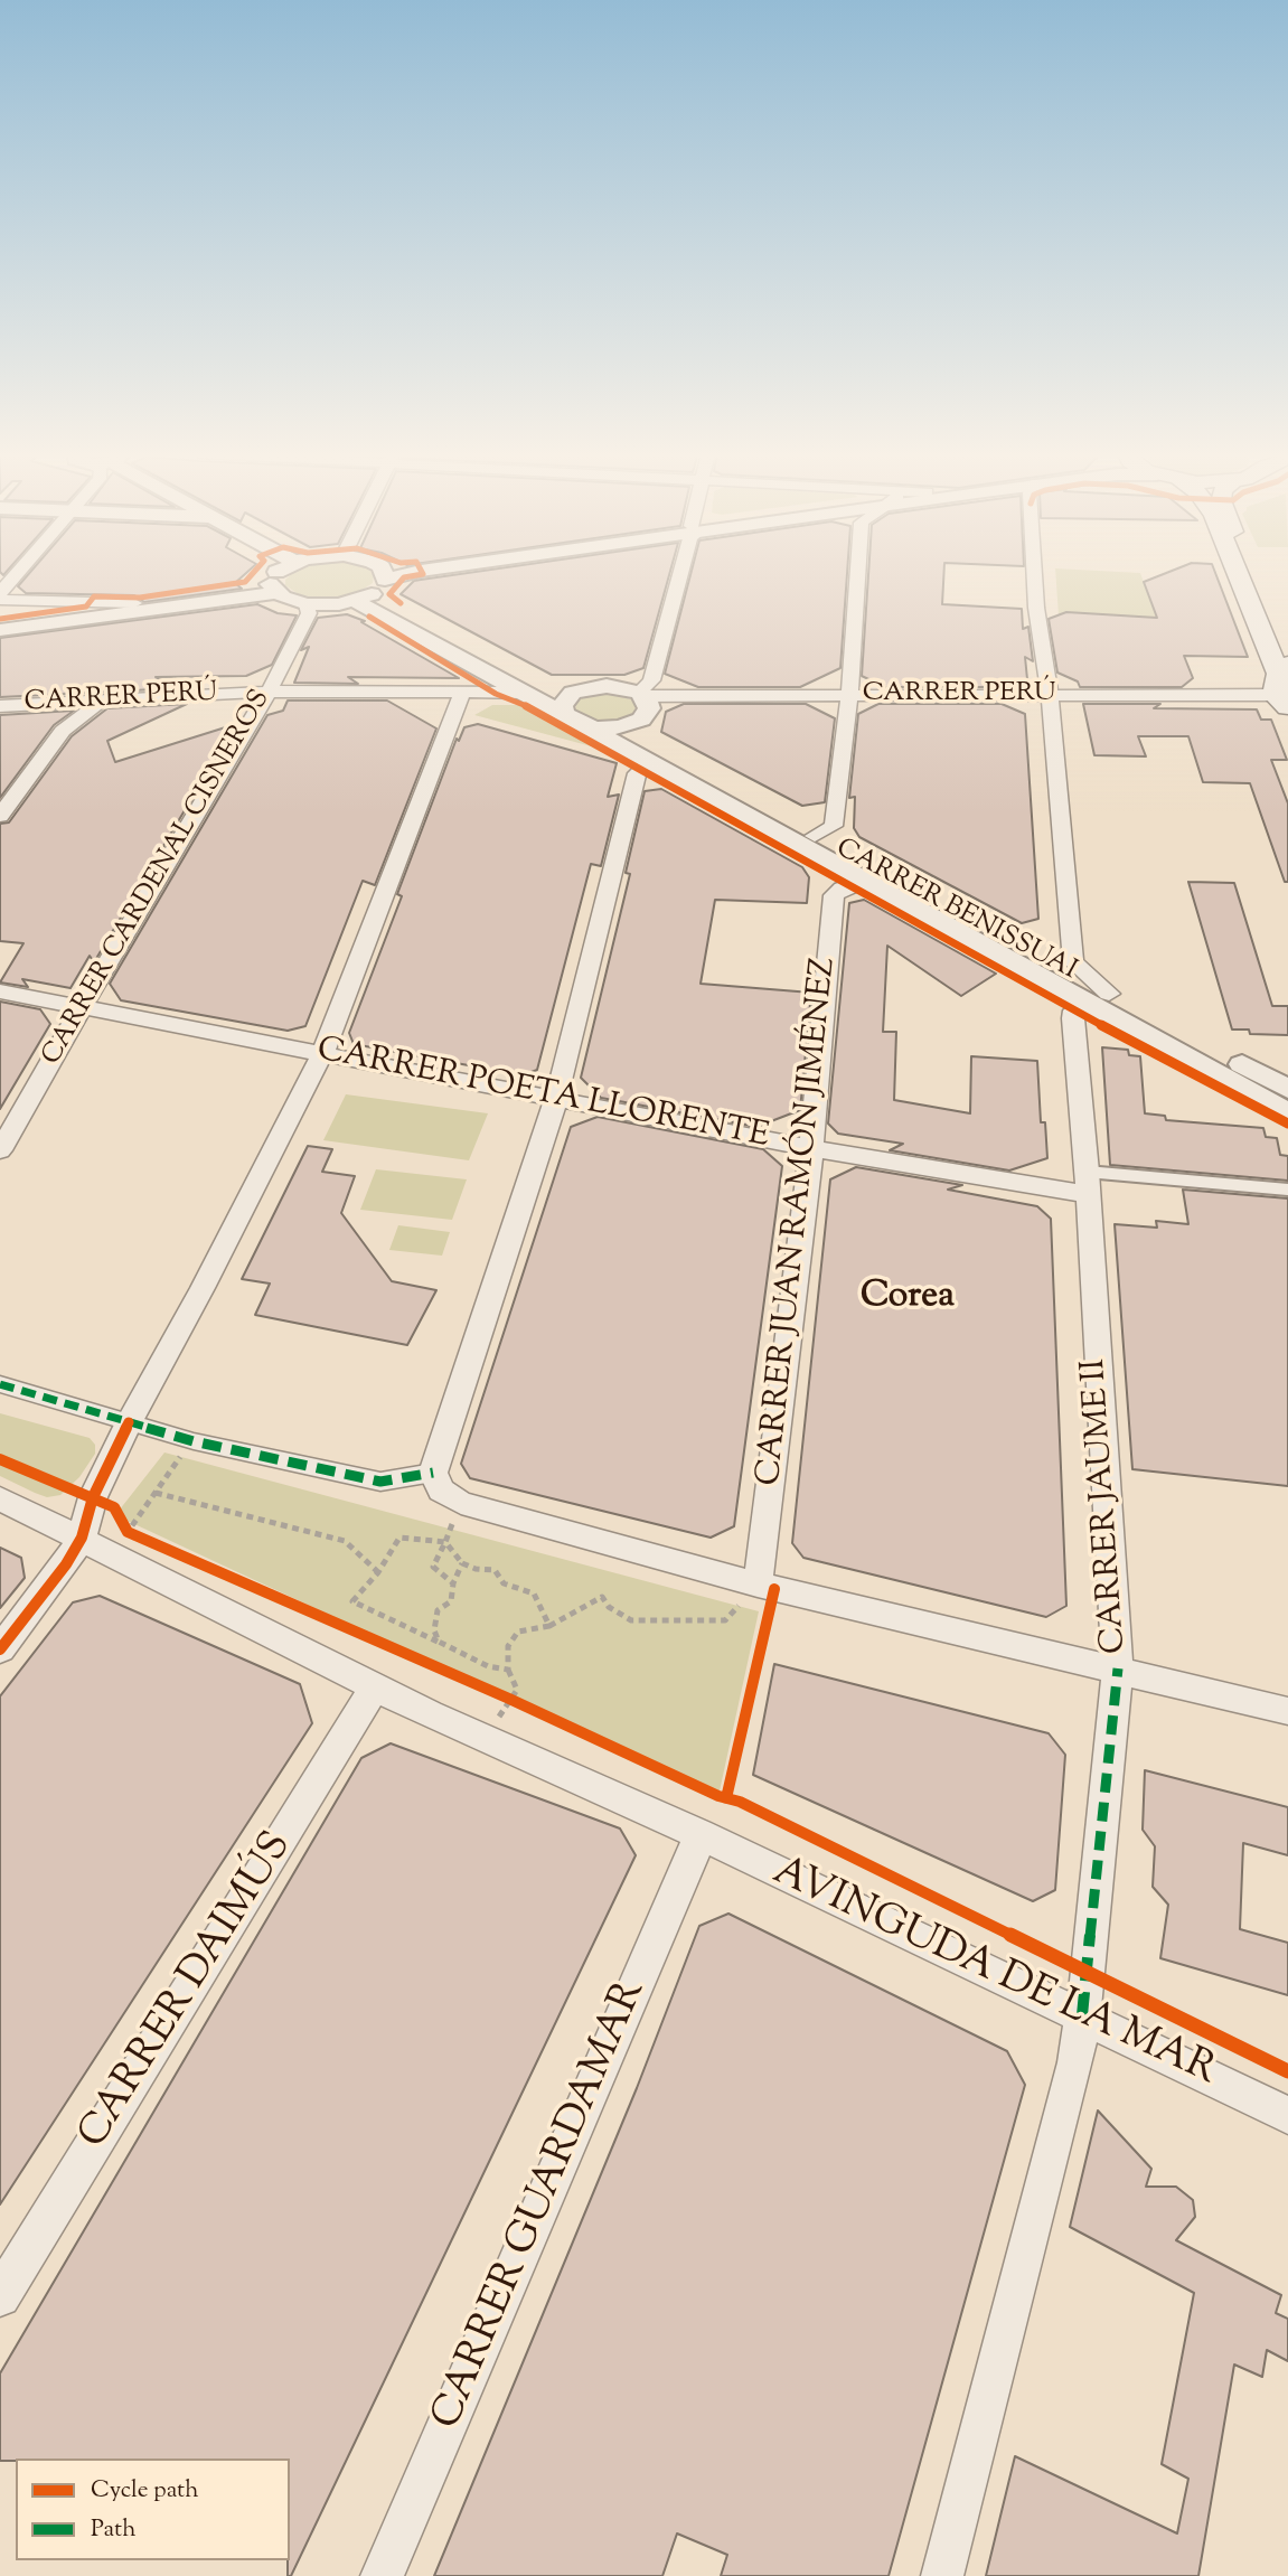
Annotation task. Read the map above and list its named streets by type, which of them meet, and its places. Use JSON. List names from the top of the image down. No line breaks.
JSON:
{"streets":{"street":["CARRER PERÚ","CARRER CARDENAL CISNEROS","CARRER BENISSUAI","CARRER POETA LLORENTE","CARRER JUAN RAMÓN JIMÉNEZ","CARRER JAUME II","AVINGUDA DE LA MAR","CARRER DAIMÚS","CARRER GUARDAMAR"]},"crossings":[["CARRER PERÚ","CARRER CARDENAL CISNEROS"],["CARRER CARDENAL CISNEROS","CARRER POETA LLORENTE"],["CARRER BENISSUAI","CARRER JUAN RAMÓN JIMÉNEZ"],["CARRER BENISSUAI","CARRER JAUME II"],["CARRER POETA LLORENTE","CARRER JUAN RAMÓN JIMÉNEZ"],["CARRER POETA LLORENTE","CARRER JAUME II"],["CARRER JAUME II","AVINGUDA DE LA MAR"],["AVINGUDA DE LA MAR","CARRER DAIMÚS"],["AVINGUDA DE LA MAR","CARRER GUARDAMAR"]],"districts":["Corea"],"legend":["Cycle path","Path"]}
